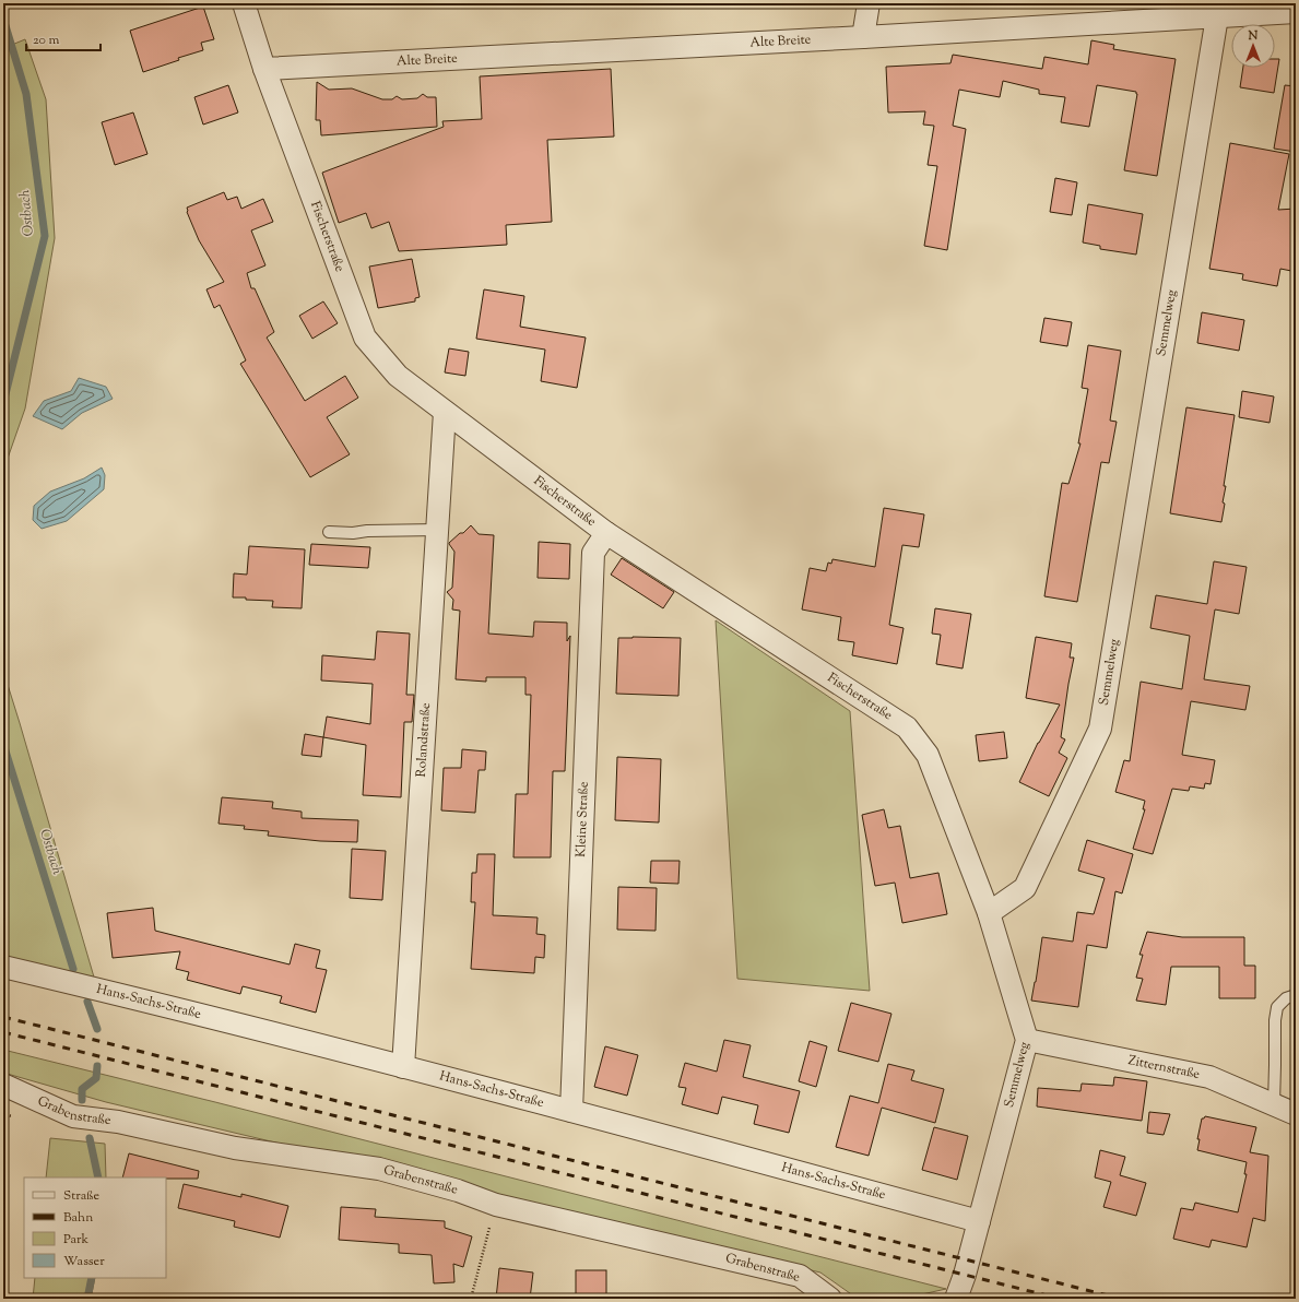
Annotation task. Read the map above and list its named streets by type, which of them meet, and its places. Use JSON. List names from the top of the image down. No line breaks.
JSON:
{"streets":{"street":["Alte Breite","Fischerstraße","Semmelweg","Rolandstraße","Kleine Straße","Hans-Sachs-Straße","Zitternstraße","Grabenstraße"]},"crossings":[["Alte Breite","Fischerstraße"],["Alte Breite","Semmelweg"],["Fischerstraße","Semmelweg"],["Fischerstraße","Rolandstraße"],["Fischerstraße","Kleine Straße"],["Semmelweg","Hans-Sachs-Straße"],["Semmelweg","Zitternstraße"],["Rolandstraße","Hans-Sachs-Straße"],["Kleine Straße","Hans-Sachs-Straße"]],"water":["Ostbach"],"legend":["Straße","Bahn","Park","Wasser"],"scale_bar":"20 m","north":"top"}
